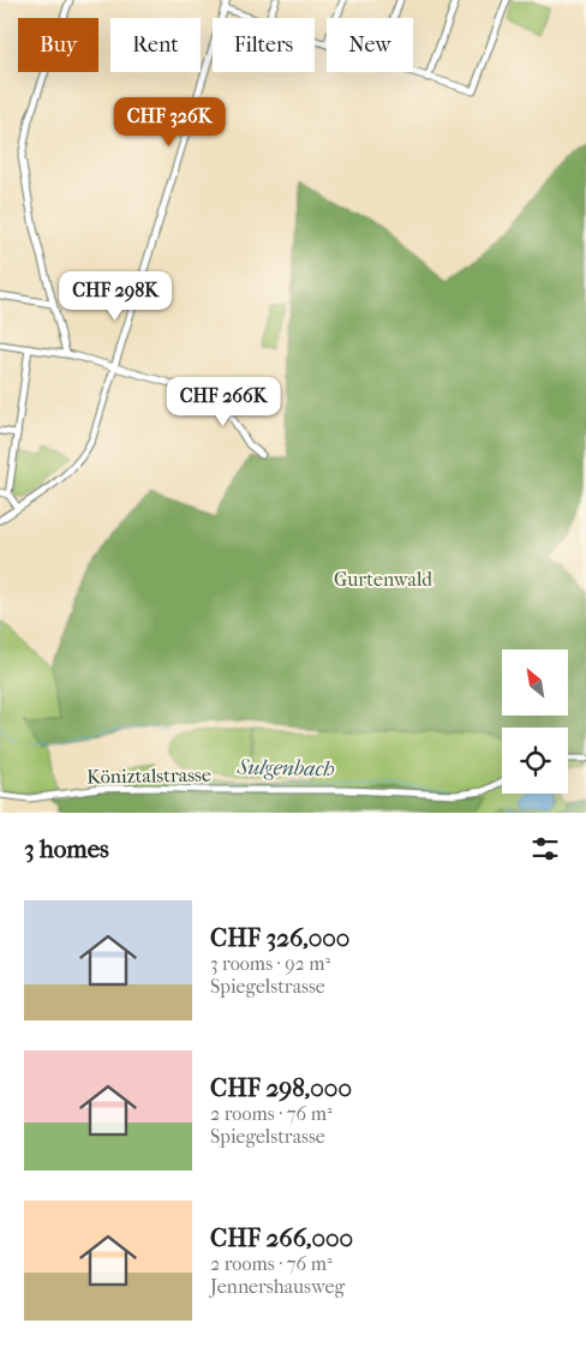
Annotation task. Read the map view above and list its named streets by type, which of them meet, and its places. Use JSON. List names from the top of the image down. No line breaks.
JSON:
{"streets":{"street":["Köniztalstrasse"]},"water":["Sulgenbach"],"parks":["Gurtenwald"],"north":"top left","page":{"chip":["Buy","Rent","Filters","New"],"price":["CHF 326K","CHF 298K","CHF 266K"],"heading":"3 homes","list":[{"name":"CHF 326,000","note":"3 rooms · 92 m² · Spiegelstrasse"},{"name":"CHF 298,000","note":"2 rooms · 76 m² · Spiegelstrasse"},{"name":"CHF 266,000","note":"2 rooms · 76 m² · Jennershausweg"}]}}
